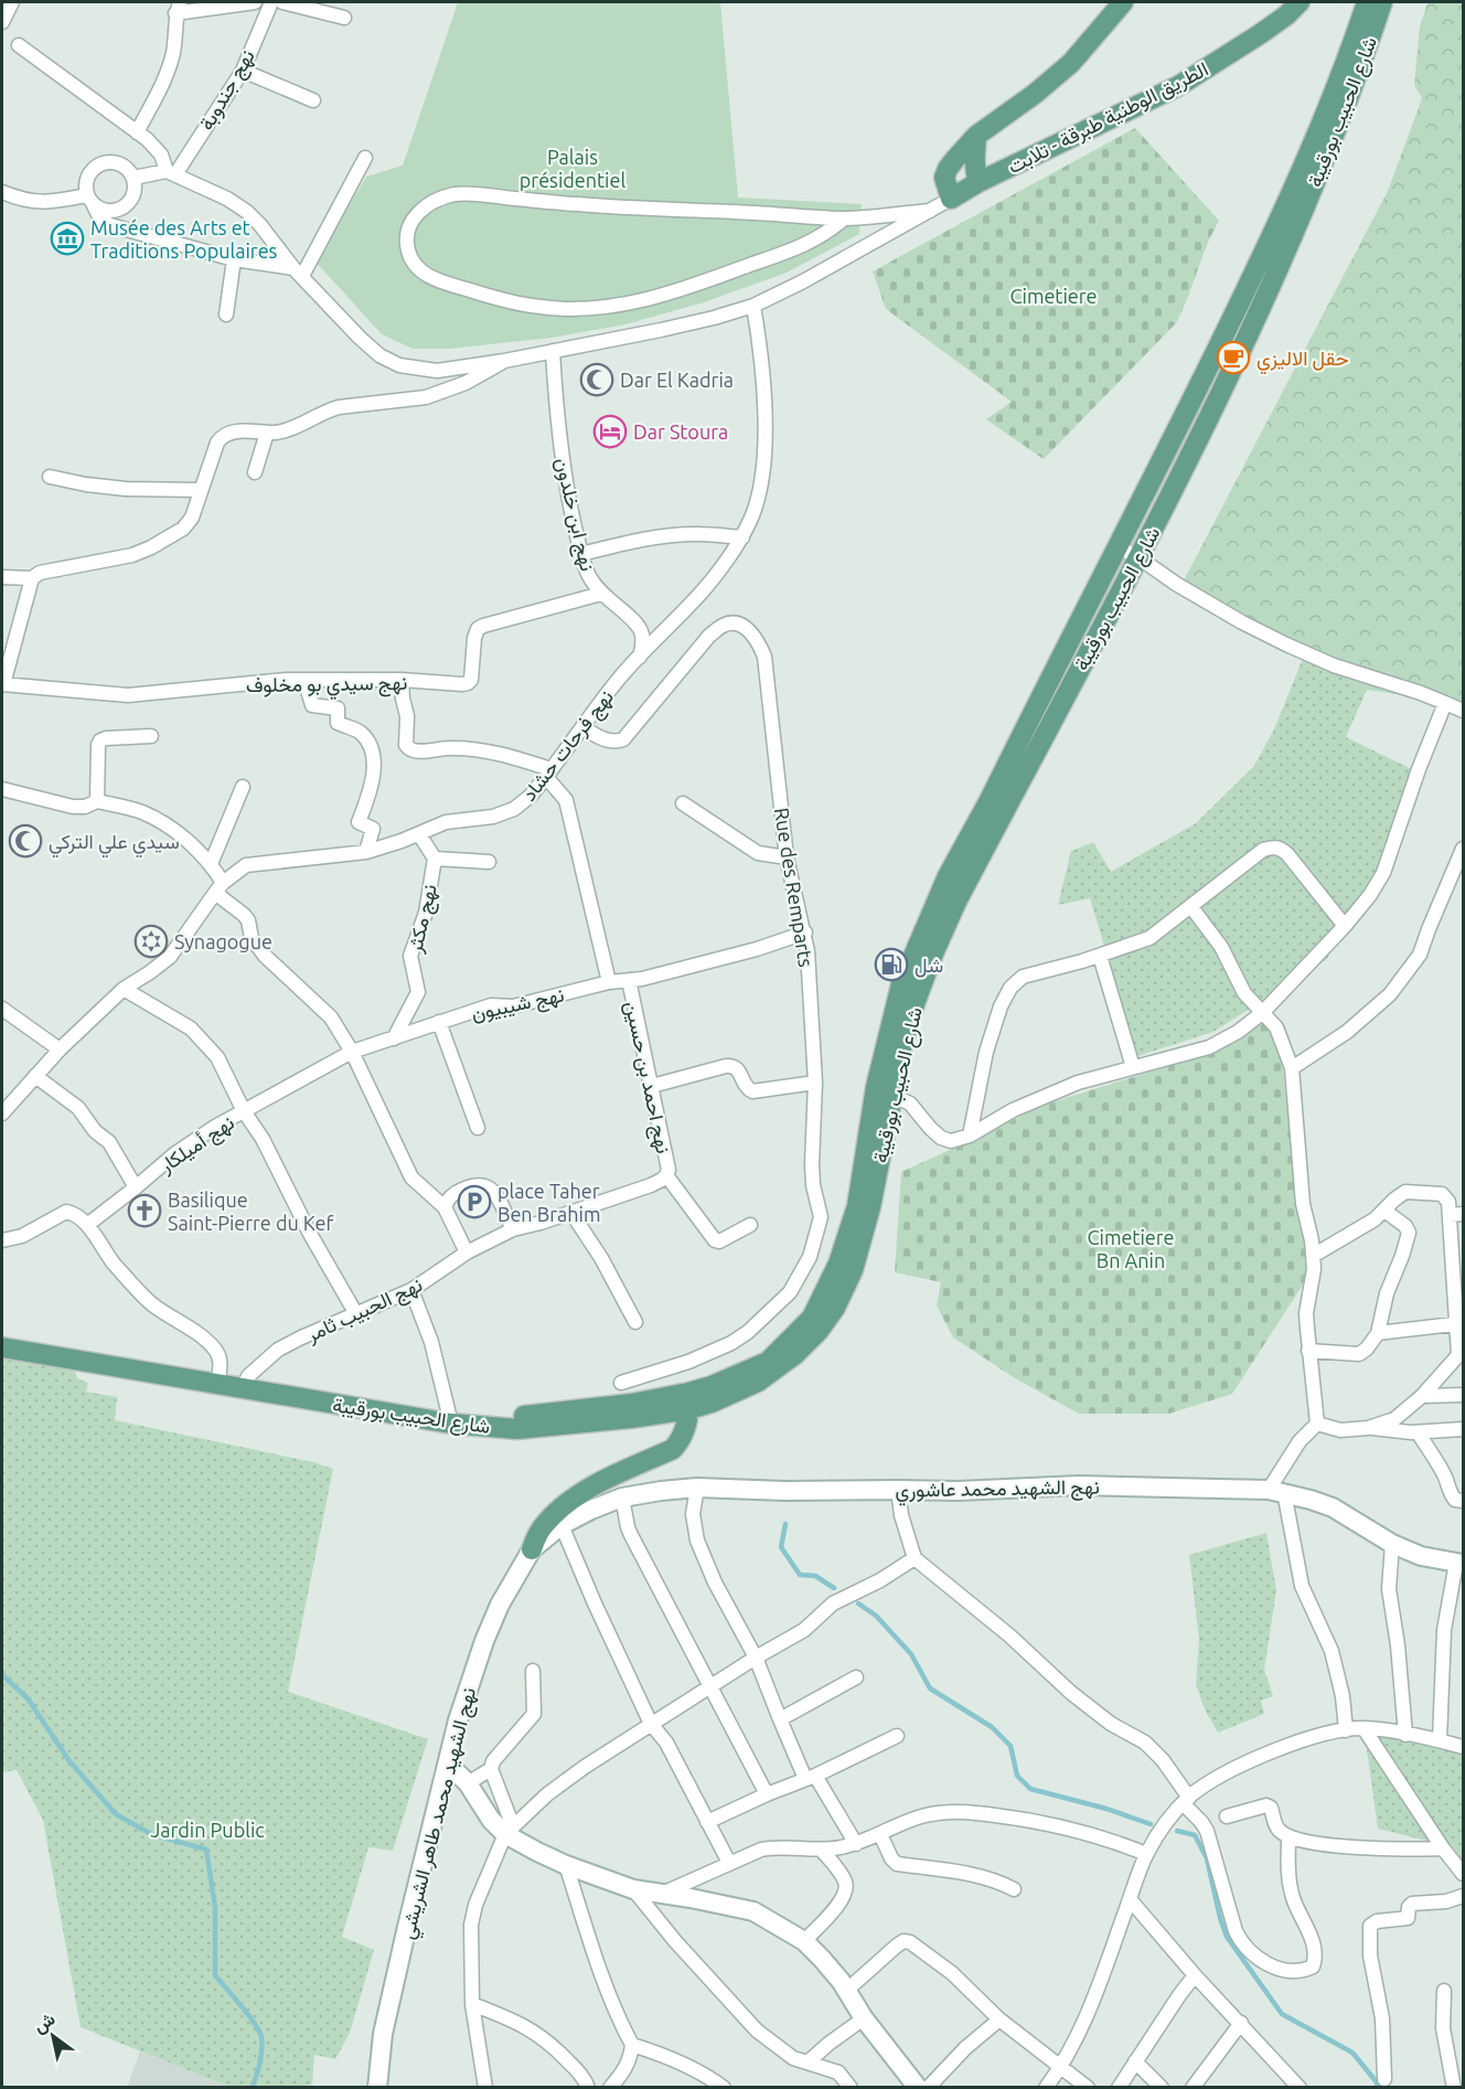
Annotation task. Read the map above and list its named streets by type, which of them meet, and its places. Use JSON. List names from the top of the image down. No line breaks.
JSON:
{"streets":{"main road":["شارع الحبيب بورقيبة","الطريق الوطنية طبرقة - تلابت"],"street":["نهج جندوبة","نهج ابن خلدون","نهج سيدي بو مخلوف","نهج فرحات حشاد","Rue des Remparts","نهج مكثر","نهج شيبيون","نهج احمد بن حسين","نهج أميلكار","نهج الحبيب ثامر","نهج الشهيد محمد عاشوري","نهج الشهيد محمد طاهر الشريشي"]},"crossings":[["شارع الحبيب بورقيبة","نهج الحبيب ثامر"],["نهج ابن خلدون","نهج سيدي بو مخلوف"],["نهج ابن خلدون","نهج فرحات حشاد"],["نهج فرحات حشاد","Rue des Remparts"],["نهج فرحات حشاد","نهج مكثر"],["Rue des Remparts","نهج شيبيون"],["نهج مكثر","نهج شيبيون"],["نهج شيبيون","نهج احمد بن حسين"],["نهج شيبيون","نهج أميلكار"],["نهج احمد بن حسين","نهج الحبيب ثامر"],["نهج الشهيد محمد عاشوري","نهج الشهيد محمد طاهر الشريشي"]],"parks":["Palais présidentiel","Cimetiere","Cimetiere Bn Anin","Jardin Public"],"places":{"museum":["Musée des Arts et Traditions Populaires"],"cafe":["حقل الاليزي"],"mosque":["Dar El Kadria","سيدي علي التركي"],"hotel":["Dar Stoura"],"synagogue":["Synagogue"],"fuel station":["شل"],"parking":["place Taher Ben Brahim"],"church":["Basilique Saint-Pierre du Kef"]},"north":"top left"}
